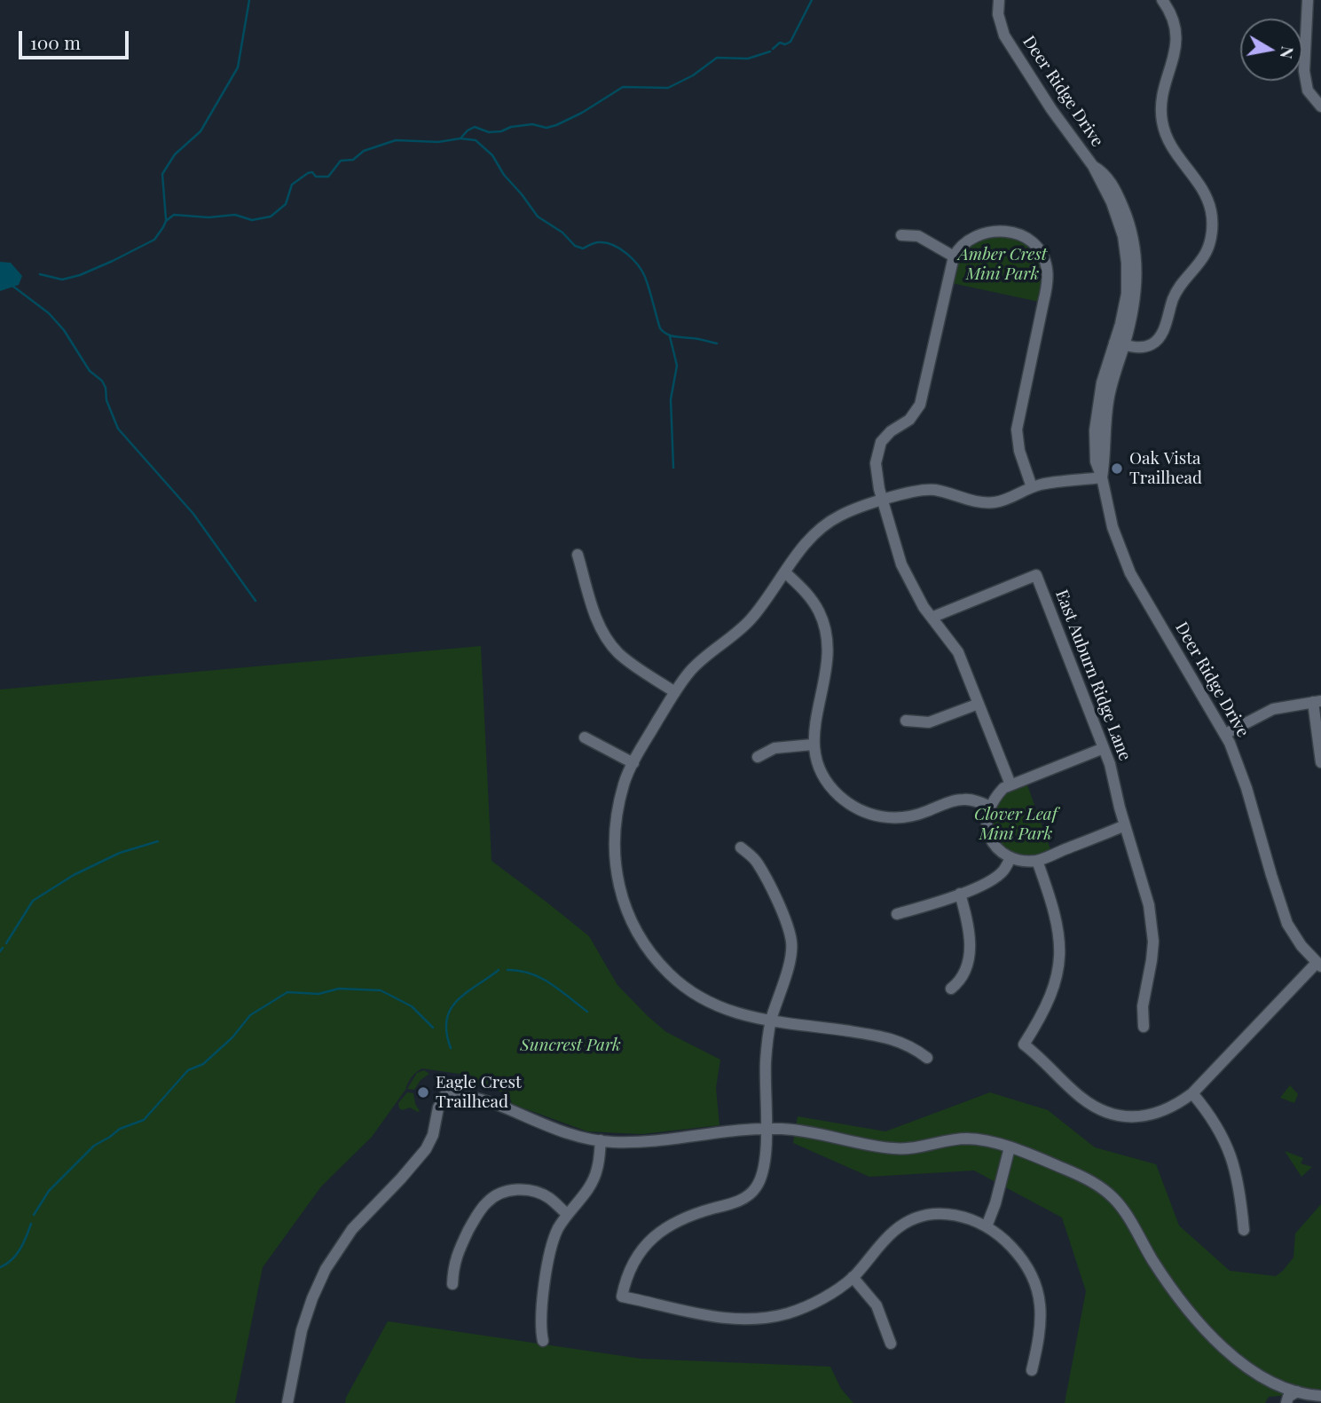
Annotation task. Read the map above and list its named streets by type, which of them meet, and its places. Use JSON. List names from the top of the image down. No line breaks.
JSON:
{"streets":{"street":["Deer Ridge Drive","East Auburn Ridge Lane"]},"parks":["Amber Crest Mini Park","Clover Leaf Mini Park","Suncrest Park"],"places":["Oak Vista Trailhead","Eagle Crest Trailhead"],"scale_bar":"100 m","north":"right"}
